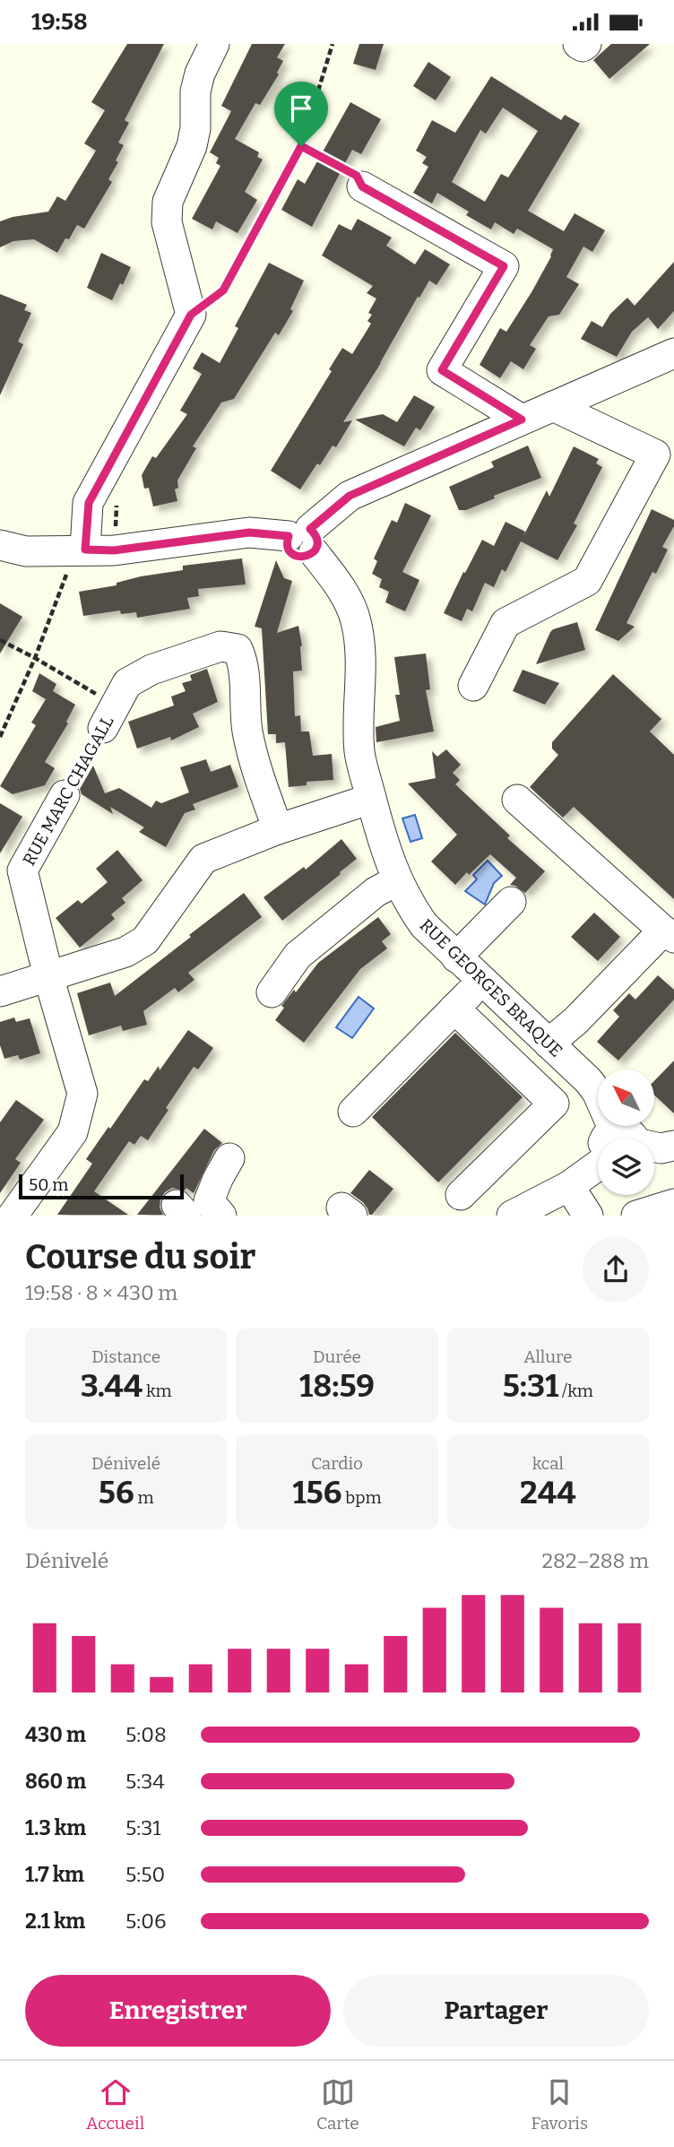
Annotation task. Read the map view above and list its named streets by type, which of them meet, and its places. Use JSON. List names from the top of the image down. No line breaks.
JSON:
{"streets":{"street":["RUE MARC CHAGALL","RUE GEORGES BRAQUE"]},"scale_bar":"50 m","north":"top left","page":{"status":"19:58","scale":"50 m","heading":["Course du soir","19:58 · 8 × 430 m"],"stats":[["Distance","3.44 km"],["Durée","18:59"],["Allure","5:31 /km"],["Dénivelé","56 m"],["Cardio","156 bpm"],["kcal","244"]],"chart":["Dénivelé","282–288 m"],"list":[{"name":"430 m","note":"5:08"},{"name":"860 m","note":"5:34"},{"name":"1.3 km","note":"5:31"},{"name":"1.7 km","note":"5:50"},{"name":"2.1 km","note":"5:06"}],"buttons":["Enregistrer","Partager"],"tabs":["Accueil","Carte","Favoris"]}}
